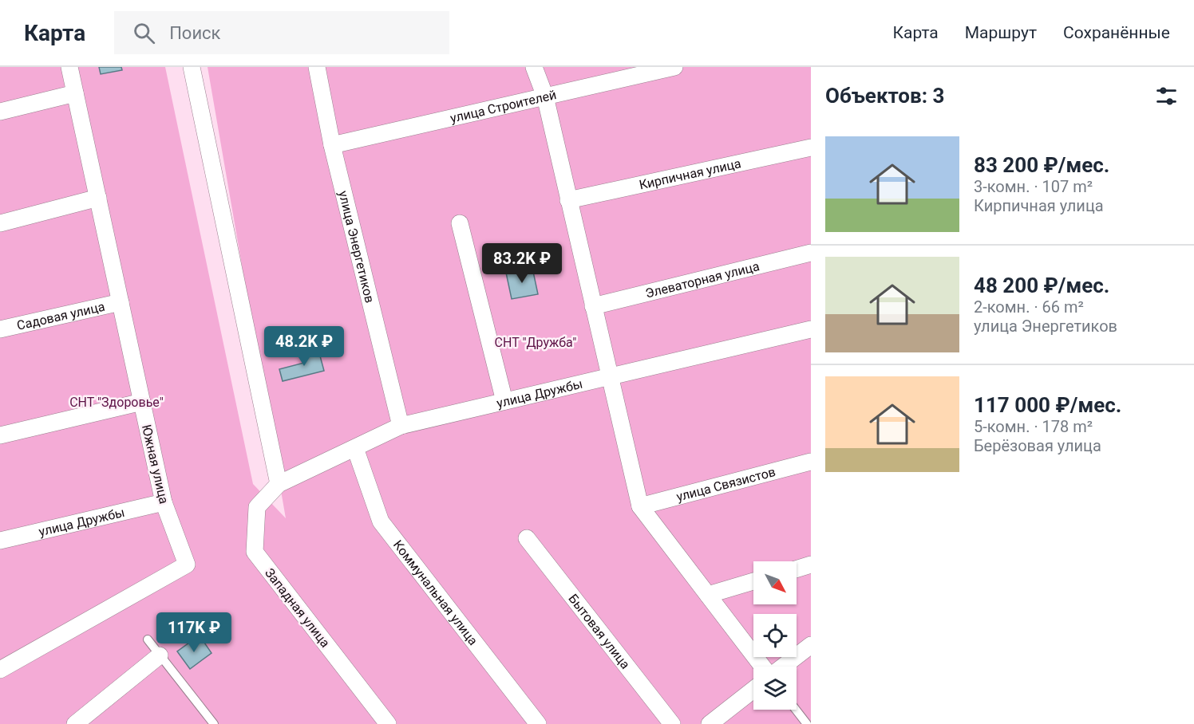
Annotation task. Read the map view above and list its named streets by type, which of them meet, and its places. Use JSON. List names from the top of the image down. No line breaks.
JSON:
{"streets":{"street":["улица Строителей","Кирпичная улица","улица Энергетиков","Элеваторная улица","Садовая улица","улица Дружбы","Южная улица","улица Связистов","Коммунальная улица","Западная улица","Бытовая улица"]},"crossings":[["улица Строителей","улица Энергетиков"],["улица Энергетиков","улица Дружбы"],["Садовая улица","Южная улица"],["улица Дружбы","Южная улица"],["улица Дружбы","Коммунальная улица"],["улица Дружбы","Западная улица"]],"parks":["СНТ \"Дружба\"","СНТ \"Здоровье\""],"north":"bottom right","page":{"header":"Карта","search":"Поиск","nav":["Карта","Маршрут","Сохранённые"],"heading":"Объектов: 3","list":[{"name":"83 200 ₽/мес.","note":"3-комн. · 107 m² · Кирпичная улица"},{"name":"48 200 ₽/мес.","note":"2-комн. · 66 m² · улица Энергетиков"},{"name":"117 000 ₽/мес.","note":"5-комн. · 178 m² · Берёзовая улица"}],"price":["83.2K ₽","48.2K ₽","117K ₽"]}}
